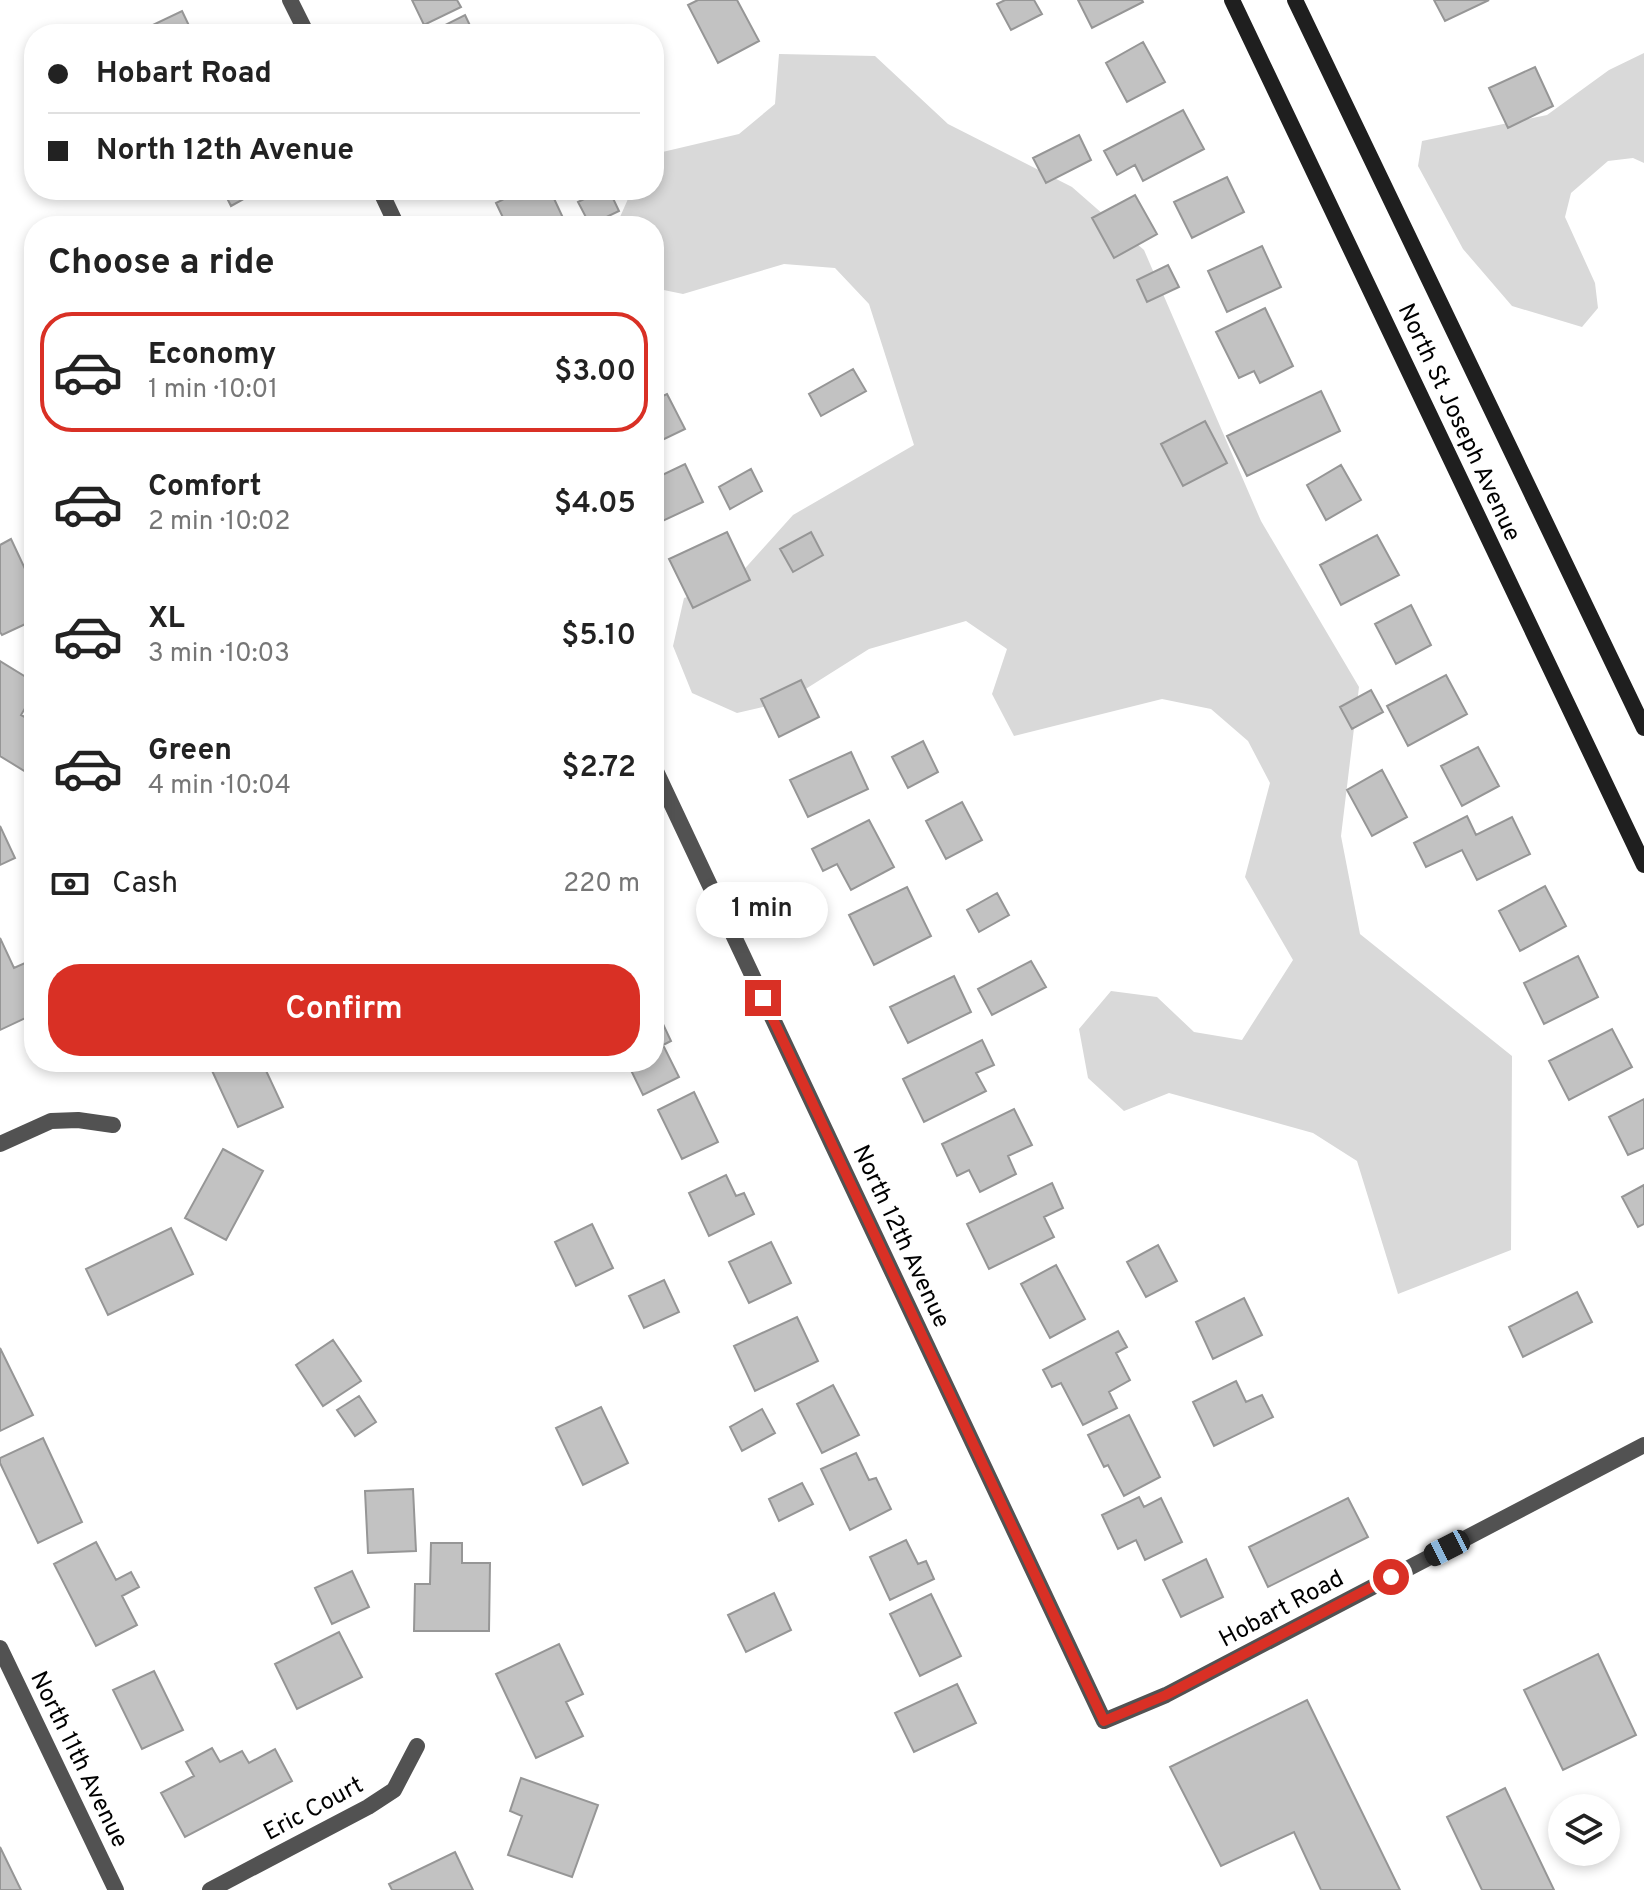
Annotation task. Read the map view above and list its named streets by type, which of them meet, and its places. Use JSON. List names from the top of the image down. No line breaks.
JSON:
{"streets":{"main road":["North St Joseph Avenue"],"street":["North 12th Avenue","Hobart Road","North 11th Avenue","Eric Court"]},"crossings":[["North 12th Avenue","Hobart Road"]],"page":{"banner":["Hobart Road","North 12th Avenue"],"heading":"Choose a ride","list":[{"name":"Economy","note":"1 min · 10:01","value":"$3.00"},{"name":"Comfort","note":"2 min · 10:02","value":"$4.05"},{"name":"XL","note":"3 min · 10:03","value":"$5.10"},{"name":"Green","note":"4 min · 10:04","value":"$2.72"}],"pay":["Cash","220 m"],"bubble":"1 min","buttons":"Confirm"}}
